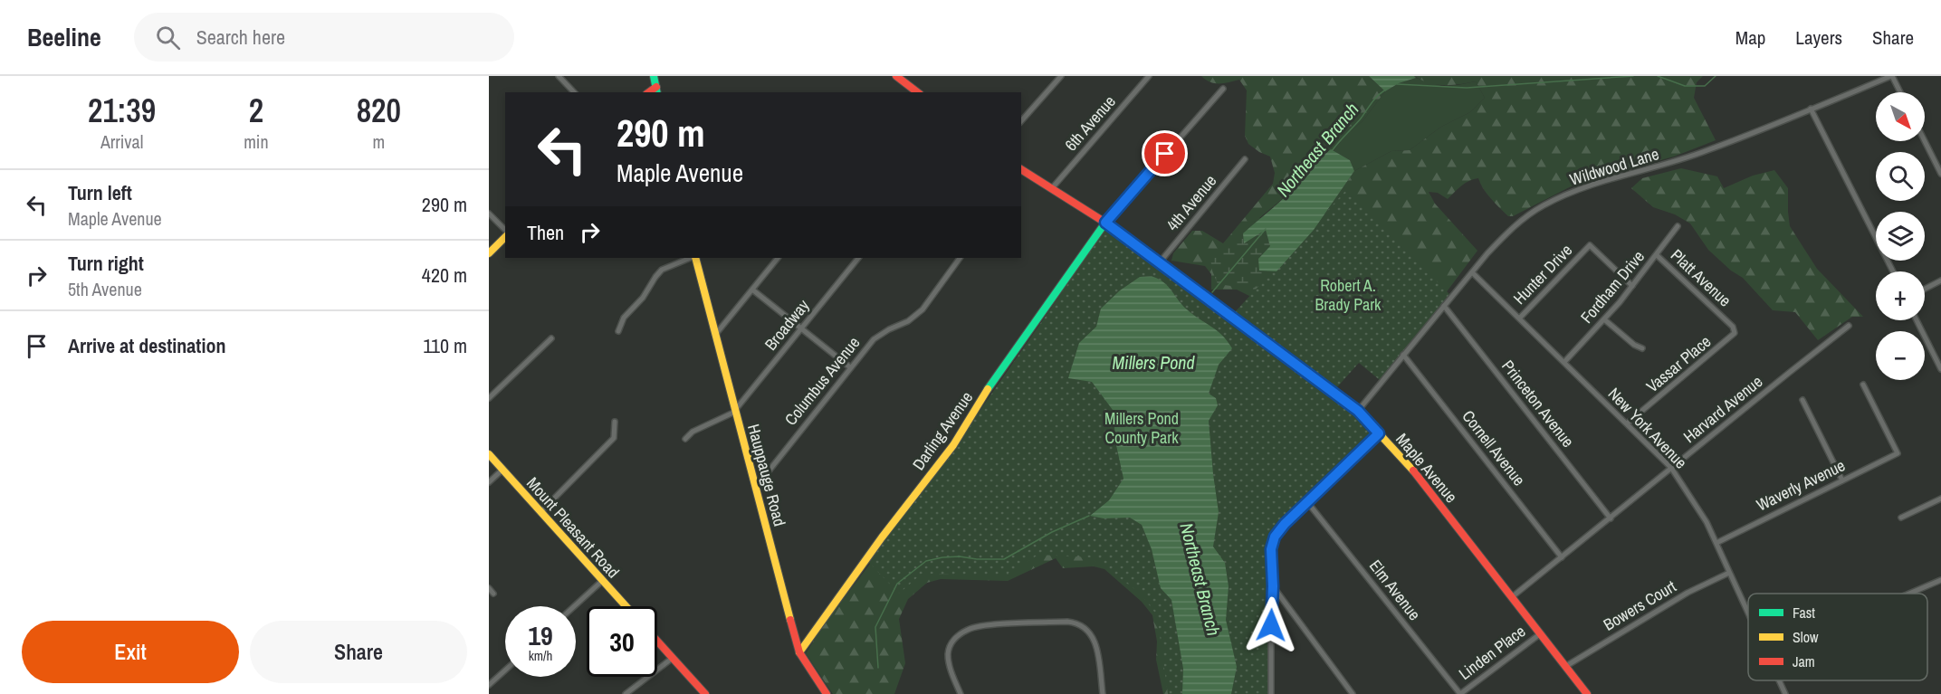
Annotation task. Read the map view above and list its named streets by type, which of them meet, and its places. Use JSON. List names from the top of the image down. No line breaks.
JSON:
{"streets":{"main road":["Darling Avenue","Maple Avenue","Hauppauge Road","Mount Pleasant Road"],"street":["6th Avenue","Wildwood Lane","4th Avenue","Hunter Drive","Platt Avenue","Fordham Drive","Broadway","Vassar Place","Columbus Avenue","Princeton Avenue","Harvard Avenue","New York Avenue","Cornell Avenue","Waverly Avenue","Elm Avenue","Bowers Court","Linden Place"]},"crossings":[["6th Avenue","Maple Avenue"],["Wildwood Lane","Princeton Avenue"],["Wildwood Lane","New York Avenue"],["Wildwood Lane","Cornell Avenue"],["Wildwood Lane","Maple Avenue"],["4th Avenue","Maple Avenue"],["Hunter Drive","Fordham Drive"],["Hunter Drive","New York Avenue"],["Platt Avenue","Fordham Drive"],["Platt Avenue","Vassar Place"],["Fordham Drive","New York Avenue"],["Broadway","Hauppauge Road"],["Vassar Place","New York Avenue"],["Columbus Avenue","Hauppauge Road"],["Princeton Avenue","Harvard Avenue"],["Harvard Avenue","New York Avenue"],["Harvard Avenue","Cornell Avenue"],["Harvard Avenue","Maple Avenue"],["New York Avenue","Waverly Avenue"],["New York Avenue","Bowers Court"],["Darling Avenue","Maple Avenue"],["Darling Avenue","Hauppauge Road"],["Maple Avenue","Bowers Court"],["Maple Avenue","Linden Place"],["Elm Avenue","Linden Place"]],"water":["Northeast Branch","Millers Pond"],"parks":["Robert A. Brady Park","Millers Pond County Park"],"legend":["Fast","Slow","Jam"],"north":"bottom right","page":{"header":"Beeline","search":"Search here","nav":["Map","Layers","Share"],"eta":["21:39","Arrival","2","min","820","m"],"map_buttons":["+","−"],"turn":["290 m","Maple Avenue"],"list":[{"name":"Turn left","note":"Maple Avenue","value":"290 m"},{"name":"Turn right","note":"5th Avenue","value":"420 m"},{"name":"Arrive at destination","value":"110 m"}],"then":"Then","speed":"19 km/h","limit":"30","buttons":["Exit","Share"]}}
